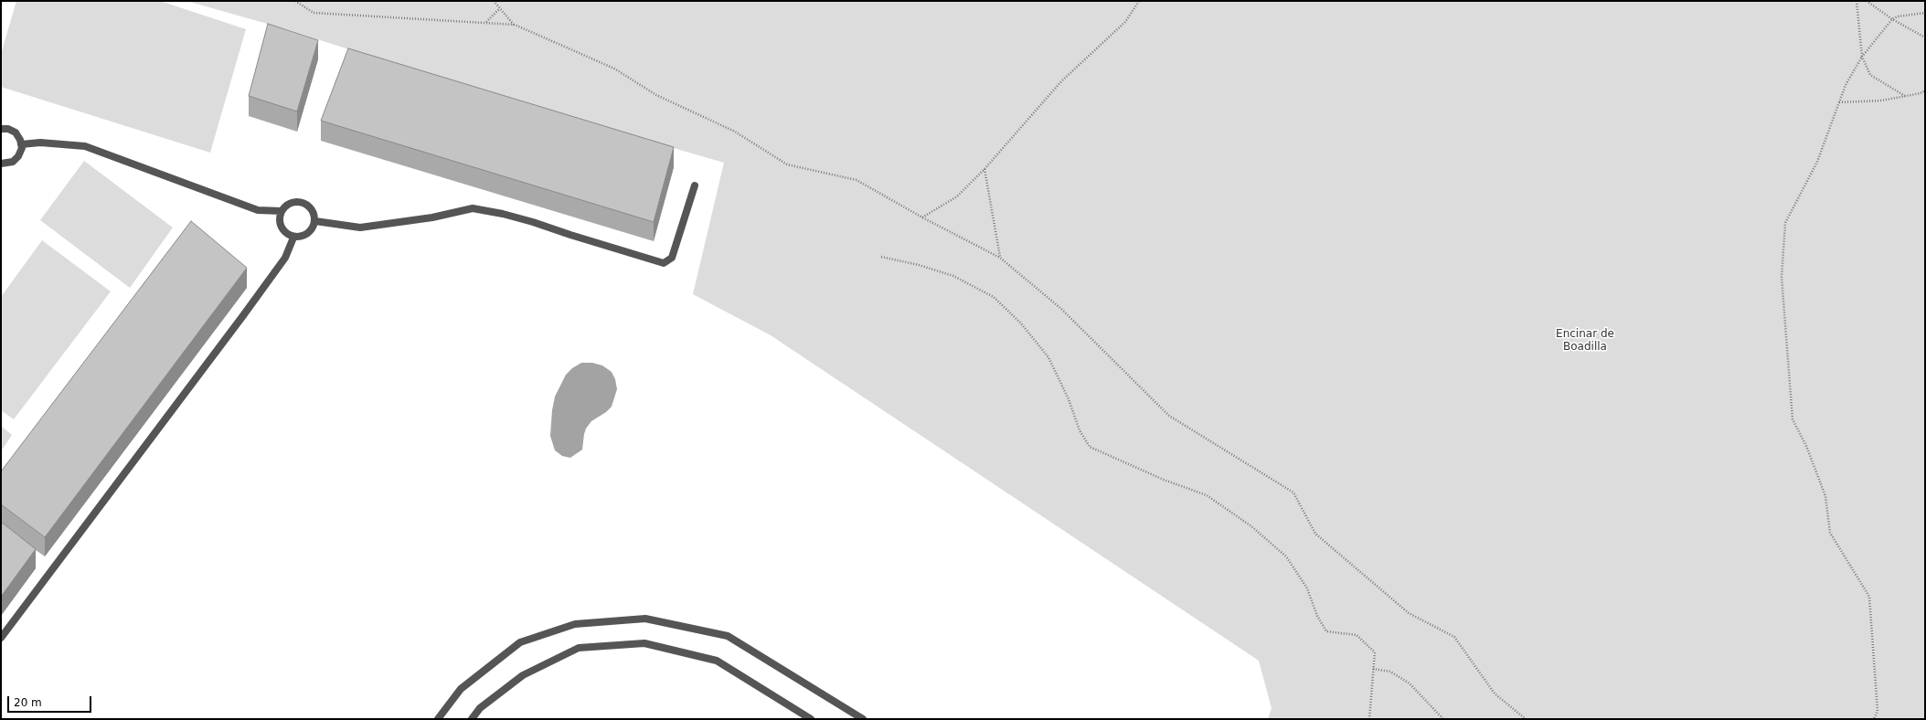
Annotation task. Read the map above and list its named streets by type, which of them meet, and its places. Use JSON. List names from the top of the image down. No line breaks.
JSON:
{"parks":["Encinar de Boadilla"],"scale_bar":"20 m"}
